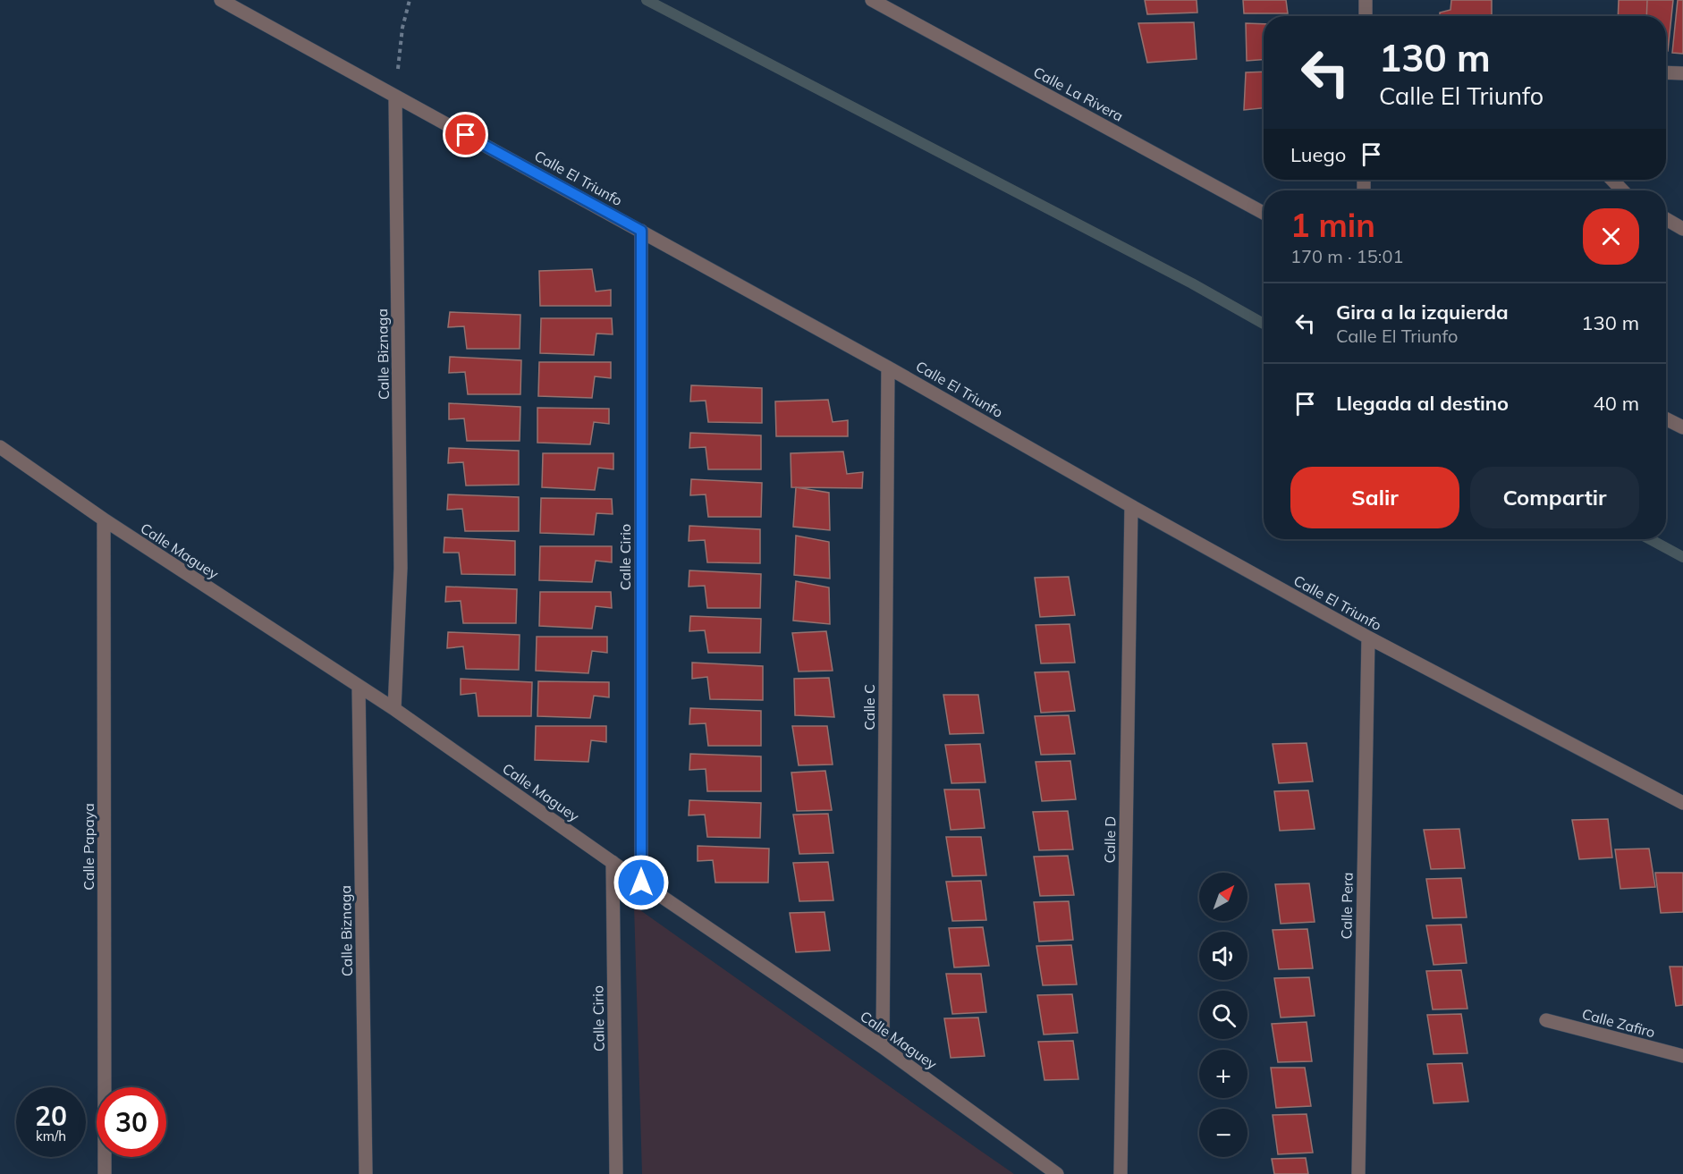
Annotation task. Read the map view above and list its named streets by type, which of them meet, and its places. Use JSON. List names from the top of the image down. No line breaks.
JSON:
{"streets":{"street":["Calle La Rivera","Calle El Triunfo","Calle Biznaga","Calle Maguey","Calle Cirio","Calle C","Calle D","Calle Papaya","Calle Pera","Calle Zafiro"]},"crossings":[["Calle El Triunfo","Calle Biznaga"],["Calle El Triunfo","Calle Cirio"],["Calle El Triunfo","Calle C"],["Calle El Triunfo","Calle D"],["Calle El Triunfo","Calle Pera"],["Calle Biznaga","Calle Maguey"],["Calle Maguey","Calle Cirio"],["Calle Maguey","Calle C"],["Calle Maguey","Calle Papaya"]],"north":"top right","page":{"turn":["130 m","Calle El Triunfo"],"then":"Luego","heading":["1 min","170 m · 15:01"],"list":[{"name":"Gira a la izquierda","note":"Calle El Triunfo","value":"130 m"},{"name":"Llegada al destino","value":"40 m"}],"buttons":["Salir","Compartir"],"map_buttons":["+","−"],"speed":"20 km/h","limit":"30"}}
